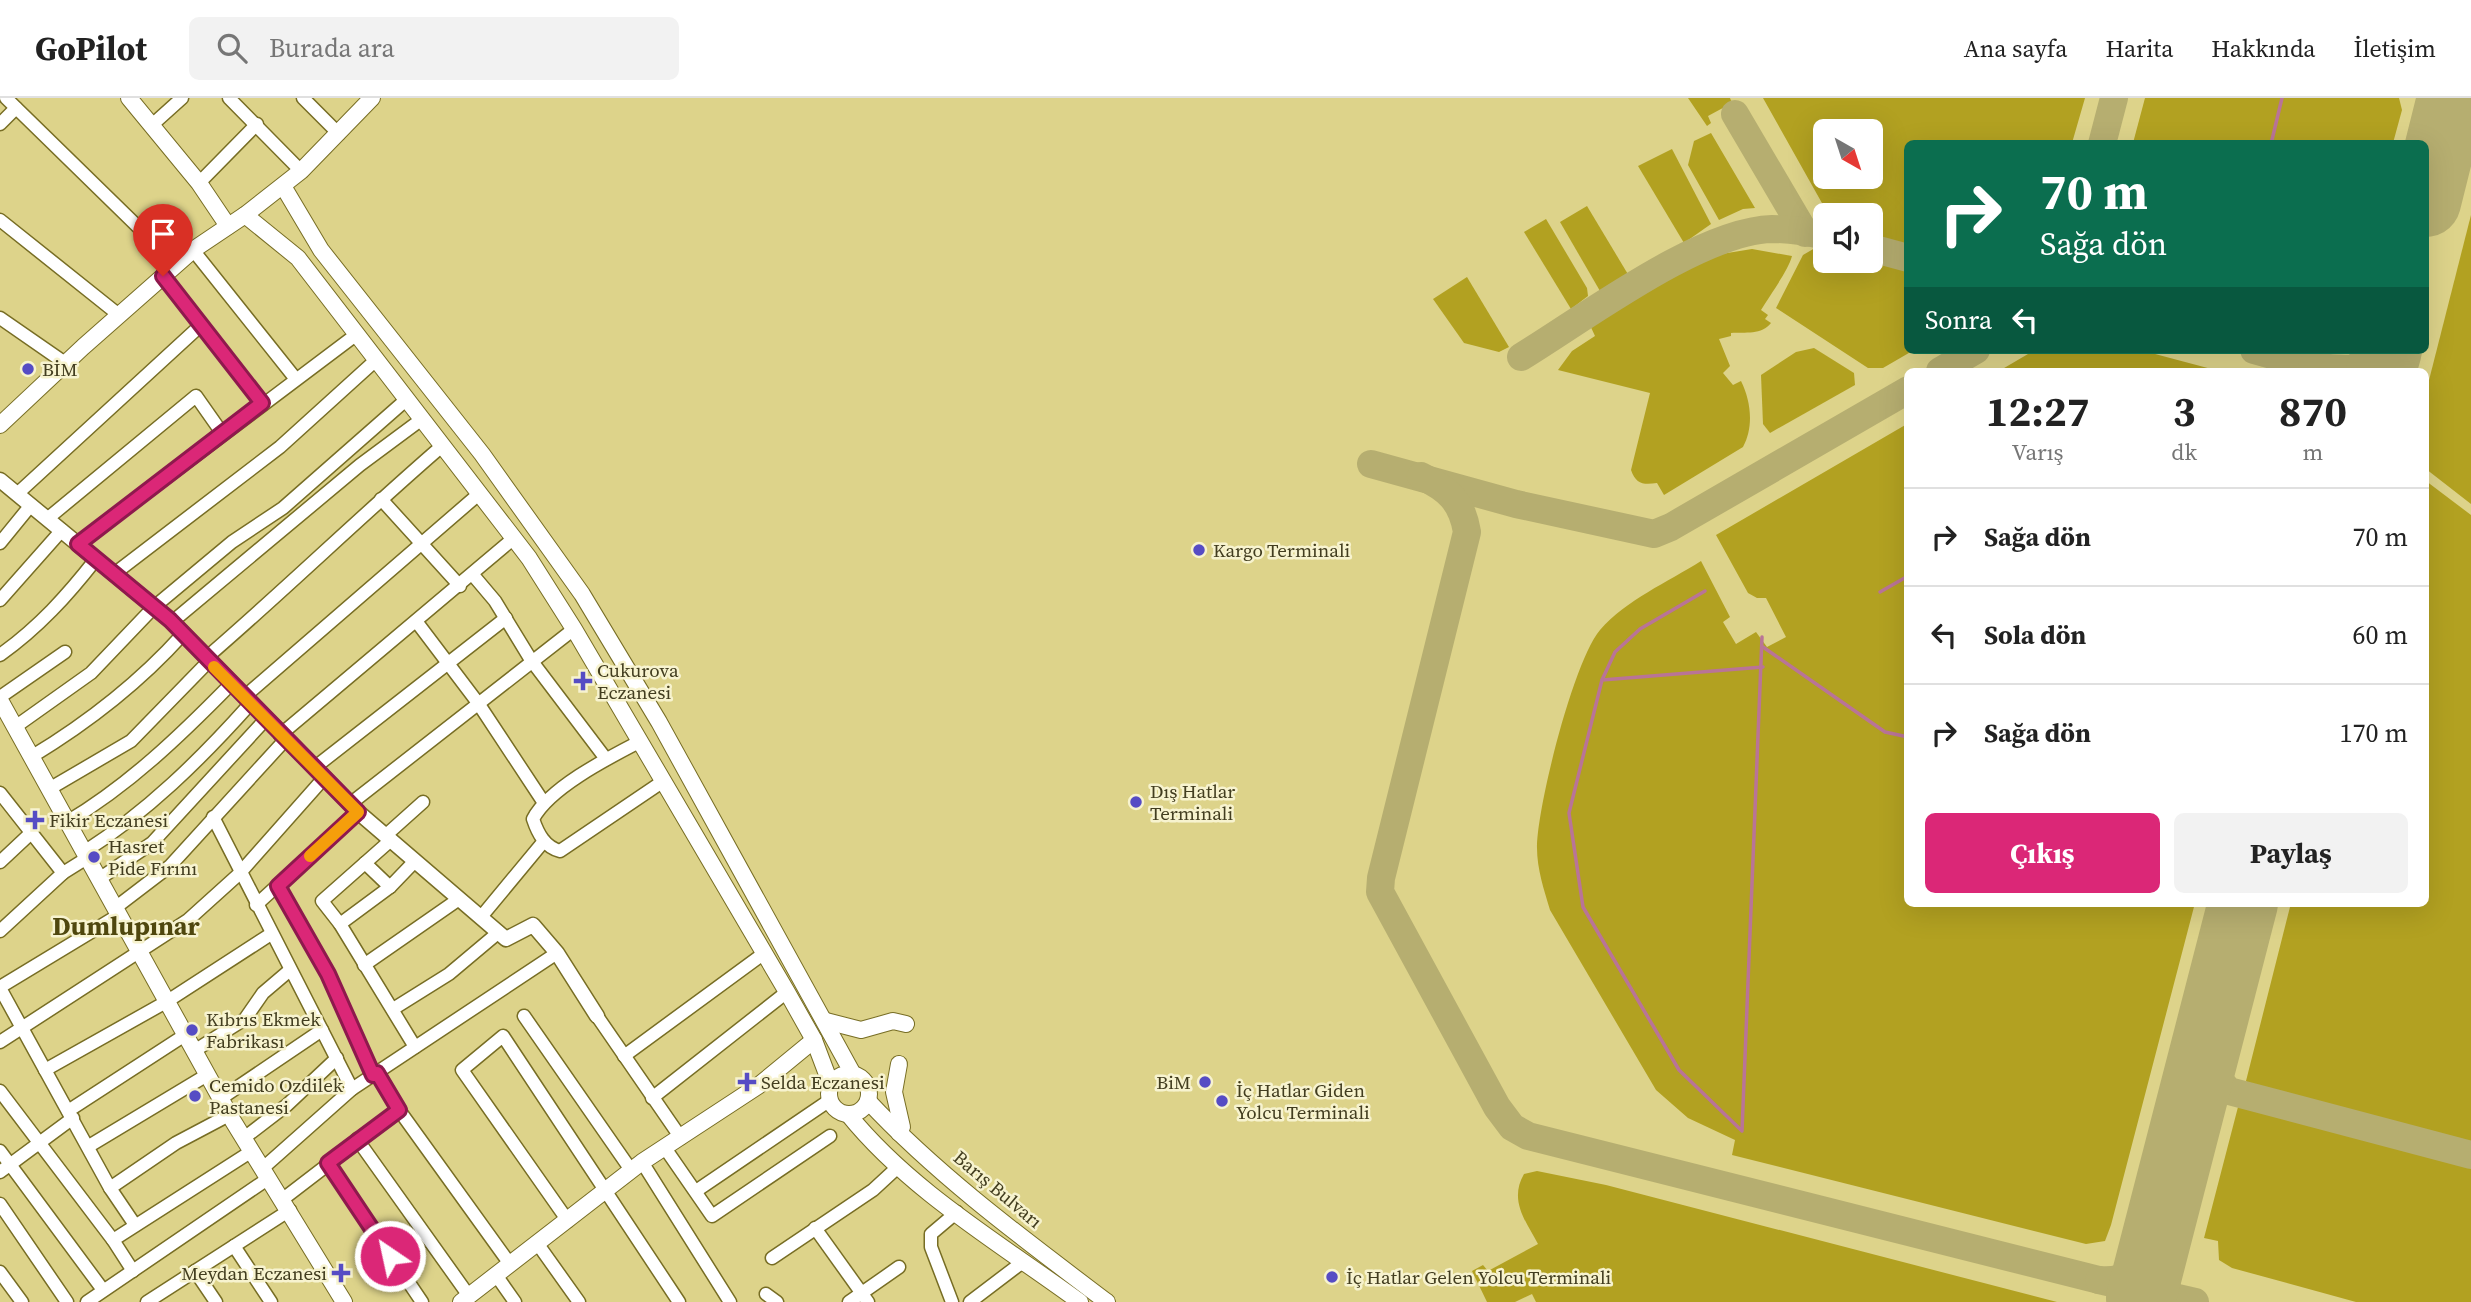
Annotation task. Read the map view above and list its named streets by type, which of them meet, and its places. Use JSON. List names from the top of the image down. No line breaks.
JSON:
{"streets":{"main road":["Barış Bulvarı"]},"districts":["Dumlupınar"],"places":{"other":["BİM","Kargo Terminali","Dış Hatlar Terminali","Hasret Pide Fırını","Kıbrıs Ekmek Fabrikası","BiM","Cemido Ozdilek Pastanesi","İç Hatlar Giden Yolcu Terminali","İç Hatlar Gelen Yolcu Terminali"],"health":["Cukurova Eczanesi","Fikir Eczanesi","Selda Eczanesi","Meydan Eczanesi"]},"north":"bottom right","page":{"header":"GoPilot","search":"Burada ara","nav":["Ana sayfa","Harita","Hakkında","İletişim"],"turn":["70 m","Sağa dön"],"then":"Sonra","eta":["12:27","Varış","3","dk","870","m"],"list":[{"name":"Sağa dön","value":"70 m"},{"name":"Sola dön","value":"60 m"},{"name":"Sağa dön","value":"170 m"}],"buttons":["Çıkış","Paylaş"]}}
